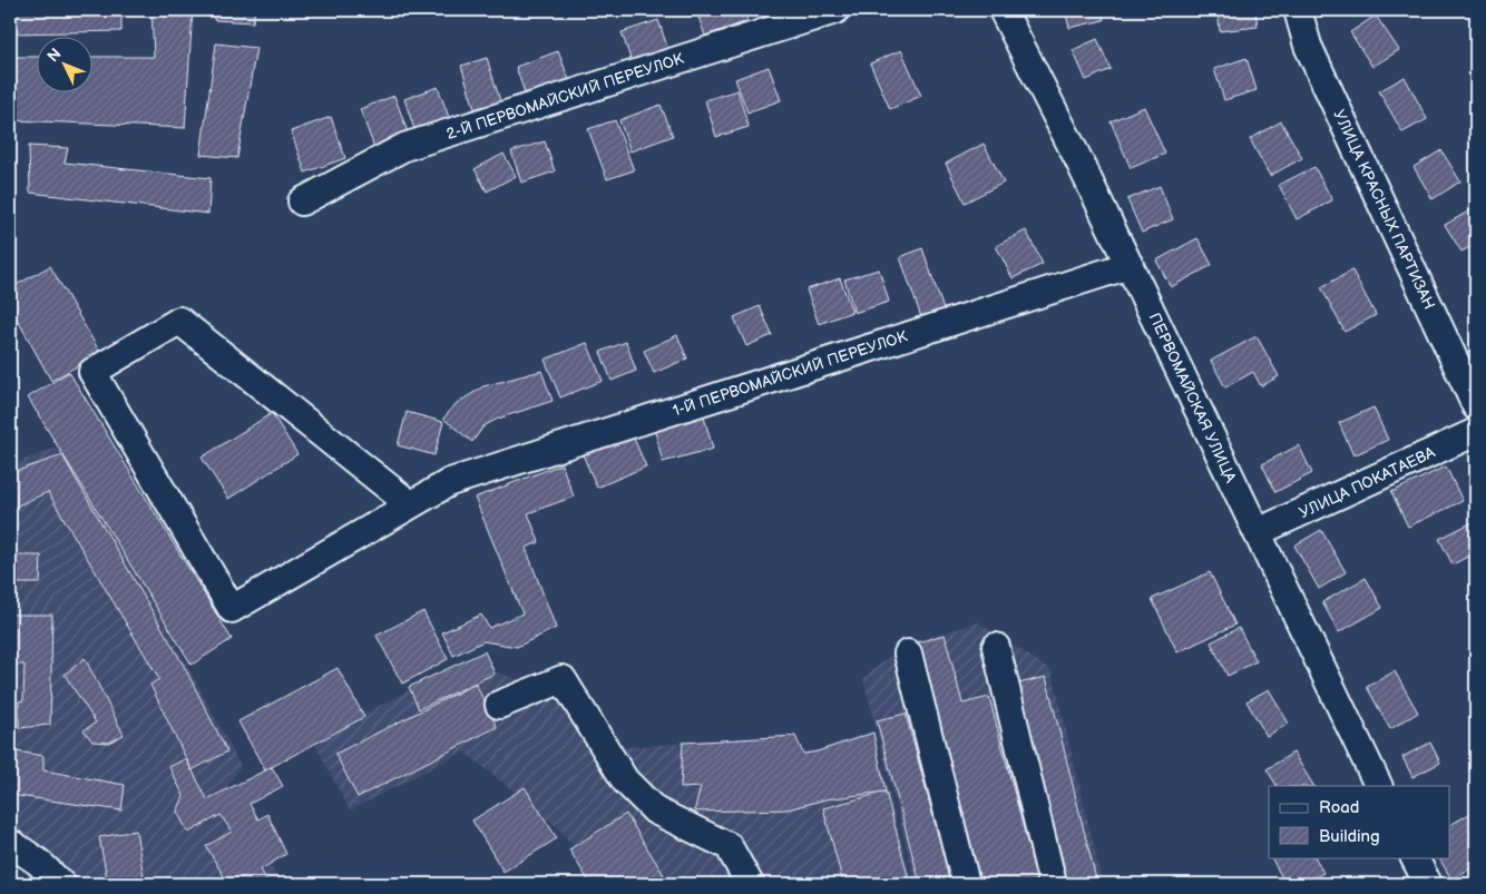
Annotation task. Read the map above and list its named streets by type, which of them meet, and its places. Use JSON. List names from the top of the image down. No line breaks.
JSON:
{"streets":{"street":["2-Й ПЕРВОМАЙСКИЙ ПЕРЕУЛОК","УЛИЦА КРАСНЫХ ПАРТИЗАН","1-Й ПЕРВОМАЙСКИЙ ПЕРЕУЛОК","ПЕРВОМАЙСКАЯ УЛИЦА","УЛИЦА ПОКАТАЕВА"]},"crossings":[["1-Й ПЕРВОМАЙСКИЙ ПЕРЕУЛОК","ПЕРВОМАЙСКАЯ УЛИЦА"],["ПЕРВОМАЙСКАЯ УЛИЦА","УЛИЦА ПОКАТАЕВА"]],"legend":["Road","Building"],"north":"top left"}
